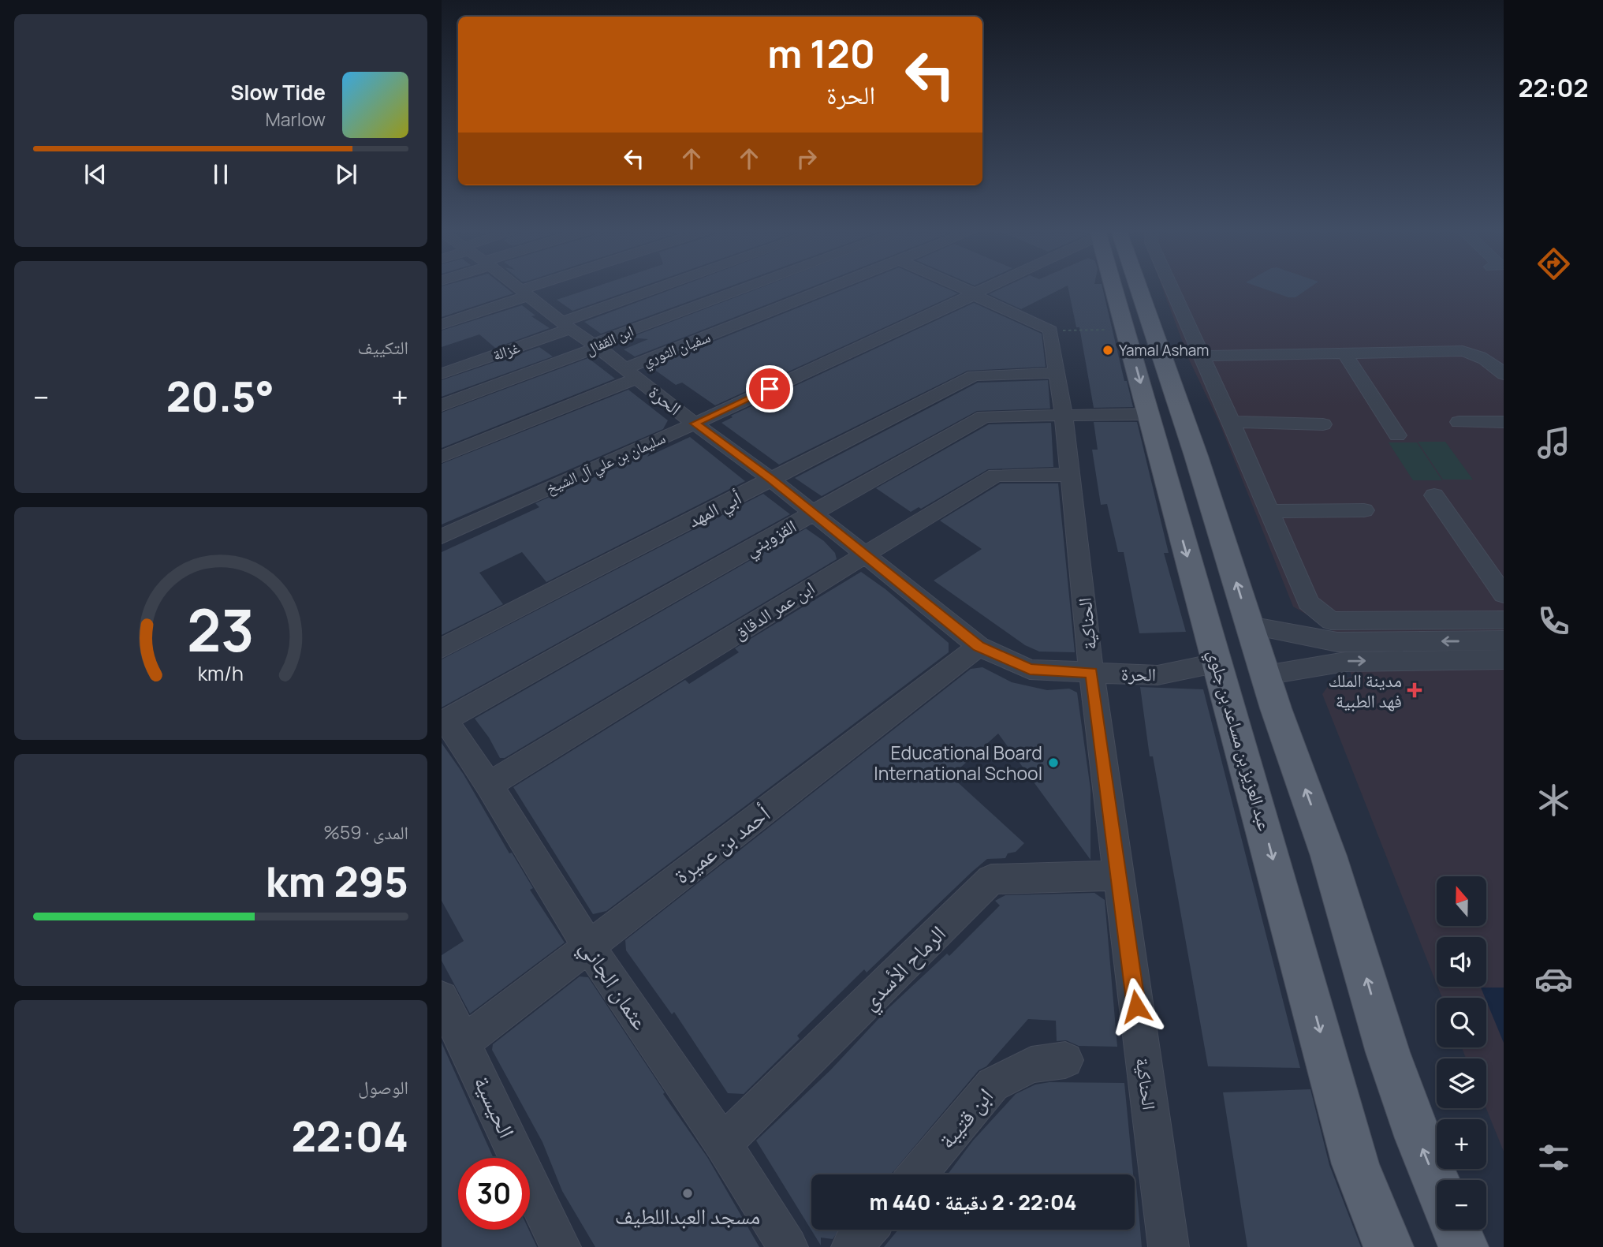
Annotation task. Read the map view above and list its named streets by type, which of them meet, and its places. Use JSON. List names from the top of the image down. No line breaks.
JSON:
{"streets":{"main road":["عبد العزيز بن مساعد بن جلوي"],"street":["ابن القفال","سفيان الثوري","غزالة","الحرة","سليمان بن علي آل الشيخ","أبي المهد","القزويني","ابن عمر الدقاق","الحناكية","أحمد بن عميرة","الرماح الأسدي","عثمان الجاني","الحيسية","ابن قتيبة"]},"crossings":[["ابن القفال","الحرة"],["سفيان الثوري","الحرة"],["غزالة","الحرة"],["الحرة","سليمان بن علي آل الشيخ"],["الحرة","أبي المهد"],["الحرة","القزويني"],["الحرة","ابن عمر الدقاق"],["الحرة","الحناكية"],["الحرة","عبد العزيز بن مساعد بن جلوي"],["الحرة","أحمد بن عميرة"],["أبي المهد","الحناكية"],["القزويني","الحناكية"],["القزويني","عبد العزيز بن مساعد بن جلوي"],["القزويني","عثمان الجاني"],["ابن عمر الدقاق","الحناكية"],["ابن عمر الدقاق","عثمان الجاني"],["الحناكية","الرماح الأسدي"],["أحمد بن عميرة","عثمان الجاني"],["أحمد بن عميرة","الحيسية"],["الرماح الأسدي","عثمان الجاني"]],"places":{"other":["Yamal Asham","Educational Board International School","مسجد العبداللطيف"],"health":["مدينة الملك فهد الطبية"]},"north":"top","page":{"tabs":"22:02","turn":["120 m","الحرة"],"song":["Slow Tide","Marlow"],"tile":["التكييف",["المدى · 59%","295 km"],["الوصول","22:04"]],"heat":["−","20.5°","+"],"map_buttons":["+","−"],"limit":"30","trip":"22:04 · 2 دقيقة · 440 m","gauge":["23","km/h"]}}
